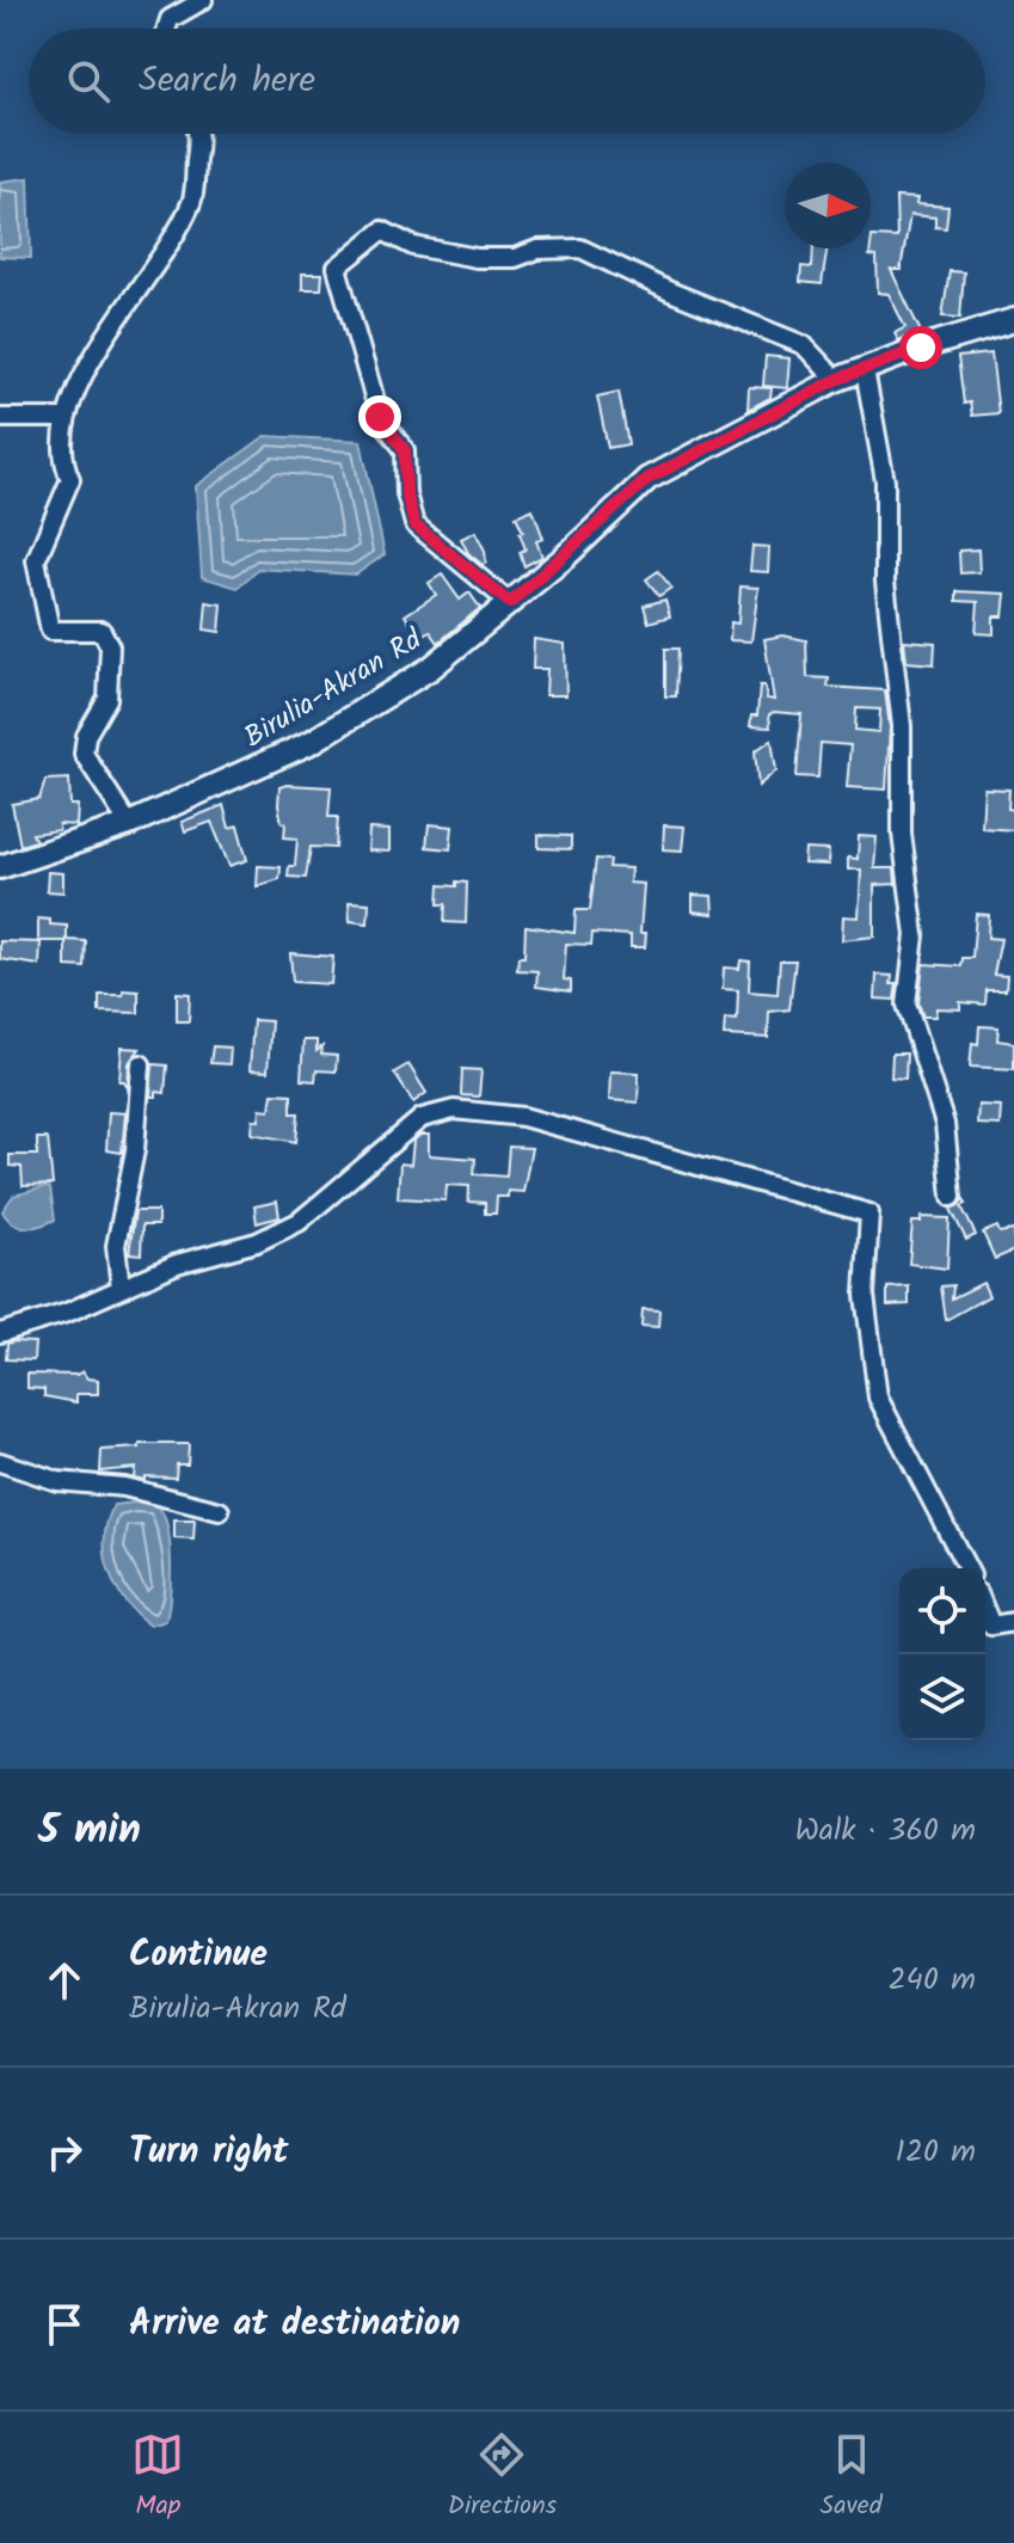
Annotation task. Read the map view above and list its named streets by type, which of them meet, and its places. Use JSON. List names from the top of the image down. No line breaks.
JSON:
{"streets":{"street":["Birulia-Akran Rd"]},"north":"right","page":{"search":"Search here","heading":["5 min","Walk · 360 m"],"list":[["Continue","Birulia-Akran Rd","240 m"],["Turn right","120 m"],"Arrive at destination"],"nav":["Map","Directions","Saved"]}}
